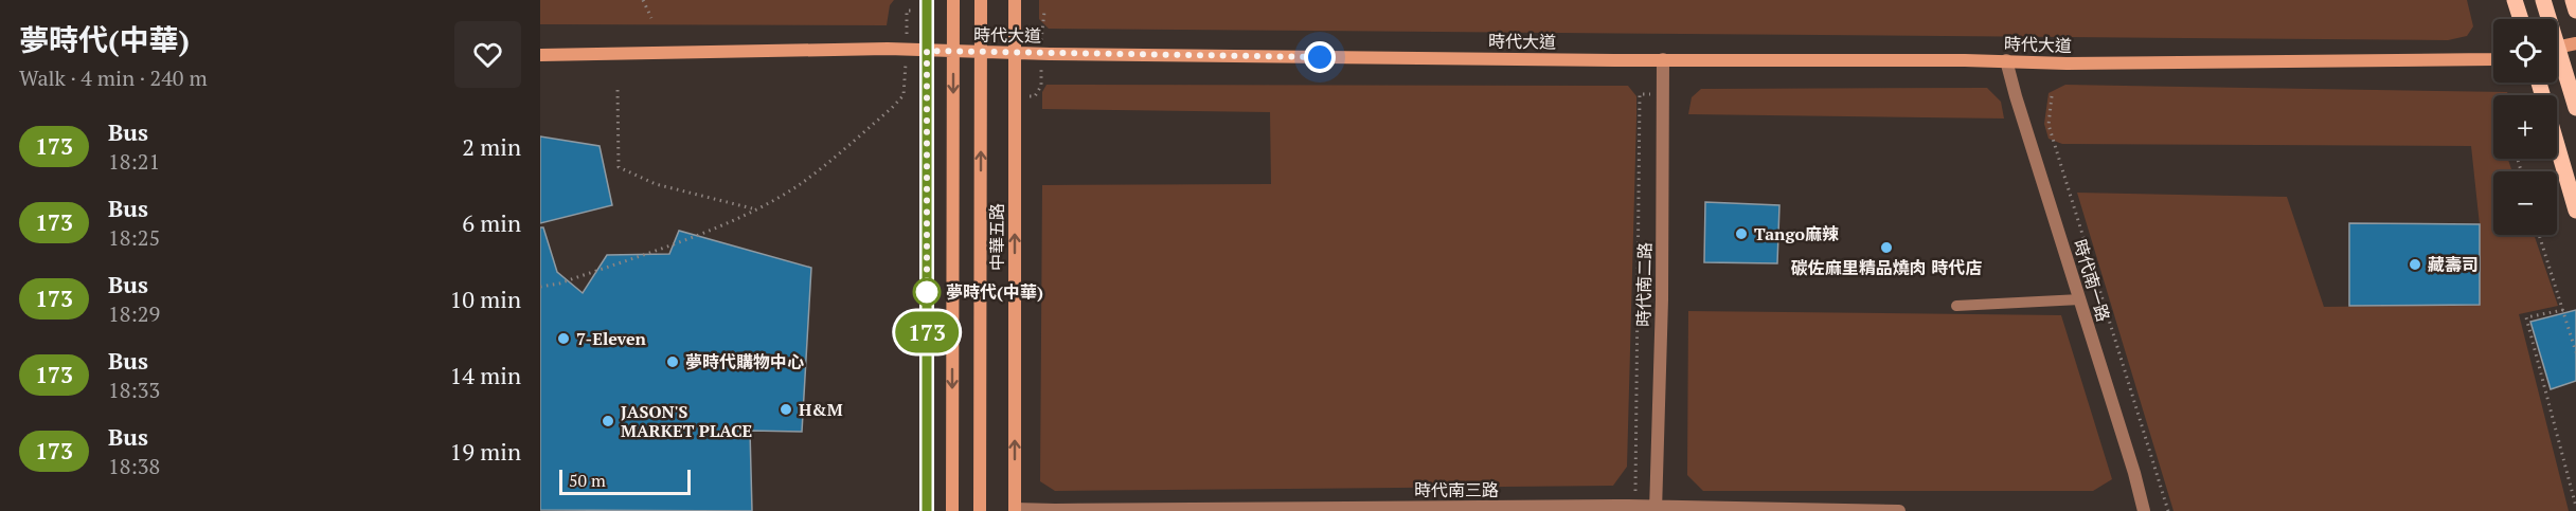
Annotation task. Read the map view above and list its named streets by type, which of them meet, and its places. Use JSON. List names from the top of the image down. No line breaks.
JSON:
{"streets":{"street":["時代大道","中華五路","時代南一路","時代南二路","時代南三路"]},"crossings":[["時代大道","中華五路"],["時代大道","時代南一路"],["時代大道","時代南二路"],["中華五路","時代南三路"],["時代南二路","時代南三路"]],"places":["Tango麻辣","碳佐麻里精品燒肉 時代店","藏壽司","夢時代(中華)","7-Eleven","夢時代購物中心","H&M","JASON'S MARKET PLACE"],"lines":["bus line 173"],"scale_bar":"50 m","page":{"heading":["夢時代(中華)","Walk · 4 min · 240 m"],"on_map":"173","map_buttons":["+","−"],"list":[{"mark":"173","name":"Bus","note":"18:21","value":"2 min"},{"mark":"173","name":"Bus","note":"18:25","value":"6 min"},{"mark":"173","name":"Bus","note":"18:29","value":"10 min"},{"mark":"173","name":"Bus","note":"18:33","value":"14 min"},{"mark":"173","name":"Bus","note":"18:38","value":"19 min"}],"scale":"50 m"}}
